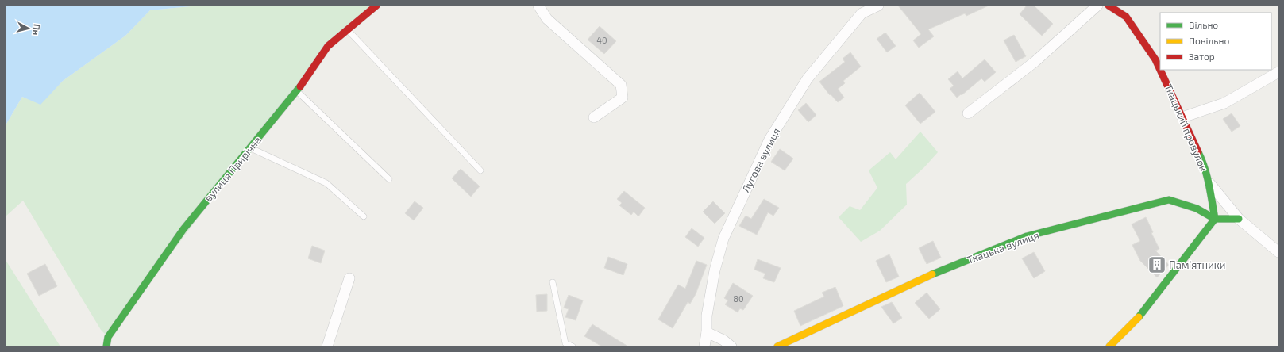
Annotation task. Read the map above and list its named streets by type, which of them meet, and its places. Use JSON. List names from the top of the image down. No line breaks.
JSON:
{"streets":{"street":["Ткацький провулок","Лугова вулиця","вулиця Прирічна","Ткацька вулиця"]},"crossings":[["Ткацький провулок","Ткацька вулиця"]],"places":{"building":["Пам'ятники"]},"house_numbers":["40","80"],"legend":["Вільно","Повільно","Затор"],"north":"right"}
